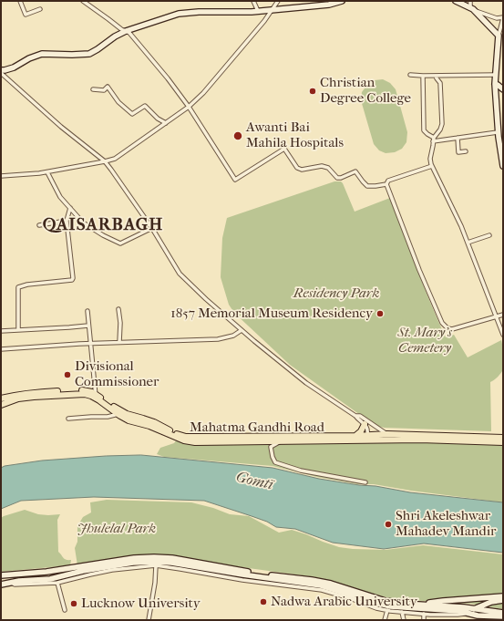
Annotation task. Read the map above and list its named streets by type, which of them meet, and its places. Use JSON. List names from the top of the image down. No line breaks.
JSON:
{"streets":{"main road":["Mahatma Gandhi Road"]},"districts":["QAISARBAGH"],"water":["Gomtī"],"parks":["Residency Park","St. Mary's Cemetery","Jhulelal Park"],"places":["Christian Degree College","Awanti Bai Mahila Hospitals","1857 Memorial Museum Residency","Divisional Commissioner","Shri Akeleshwar Mahadev Mandir","Nadwa Arabic University","Lucknow University"]}
